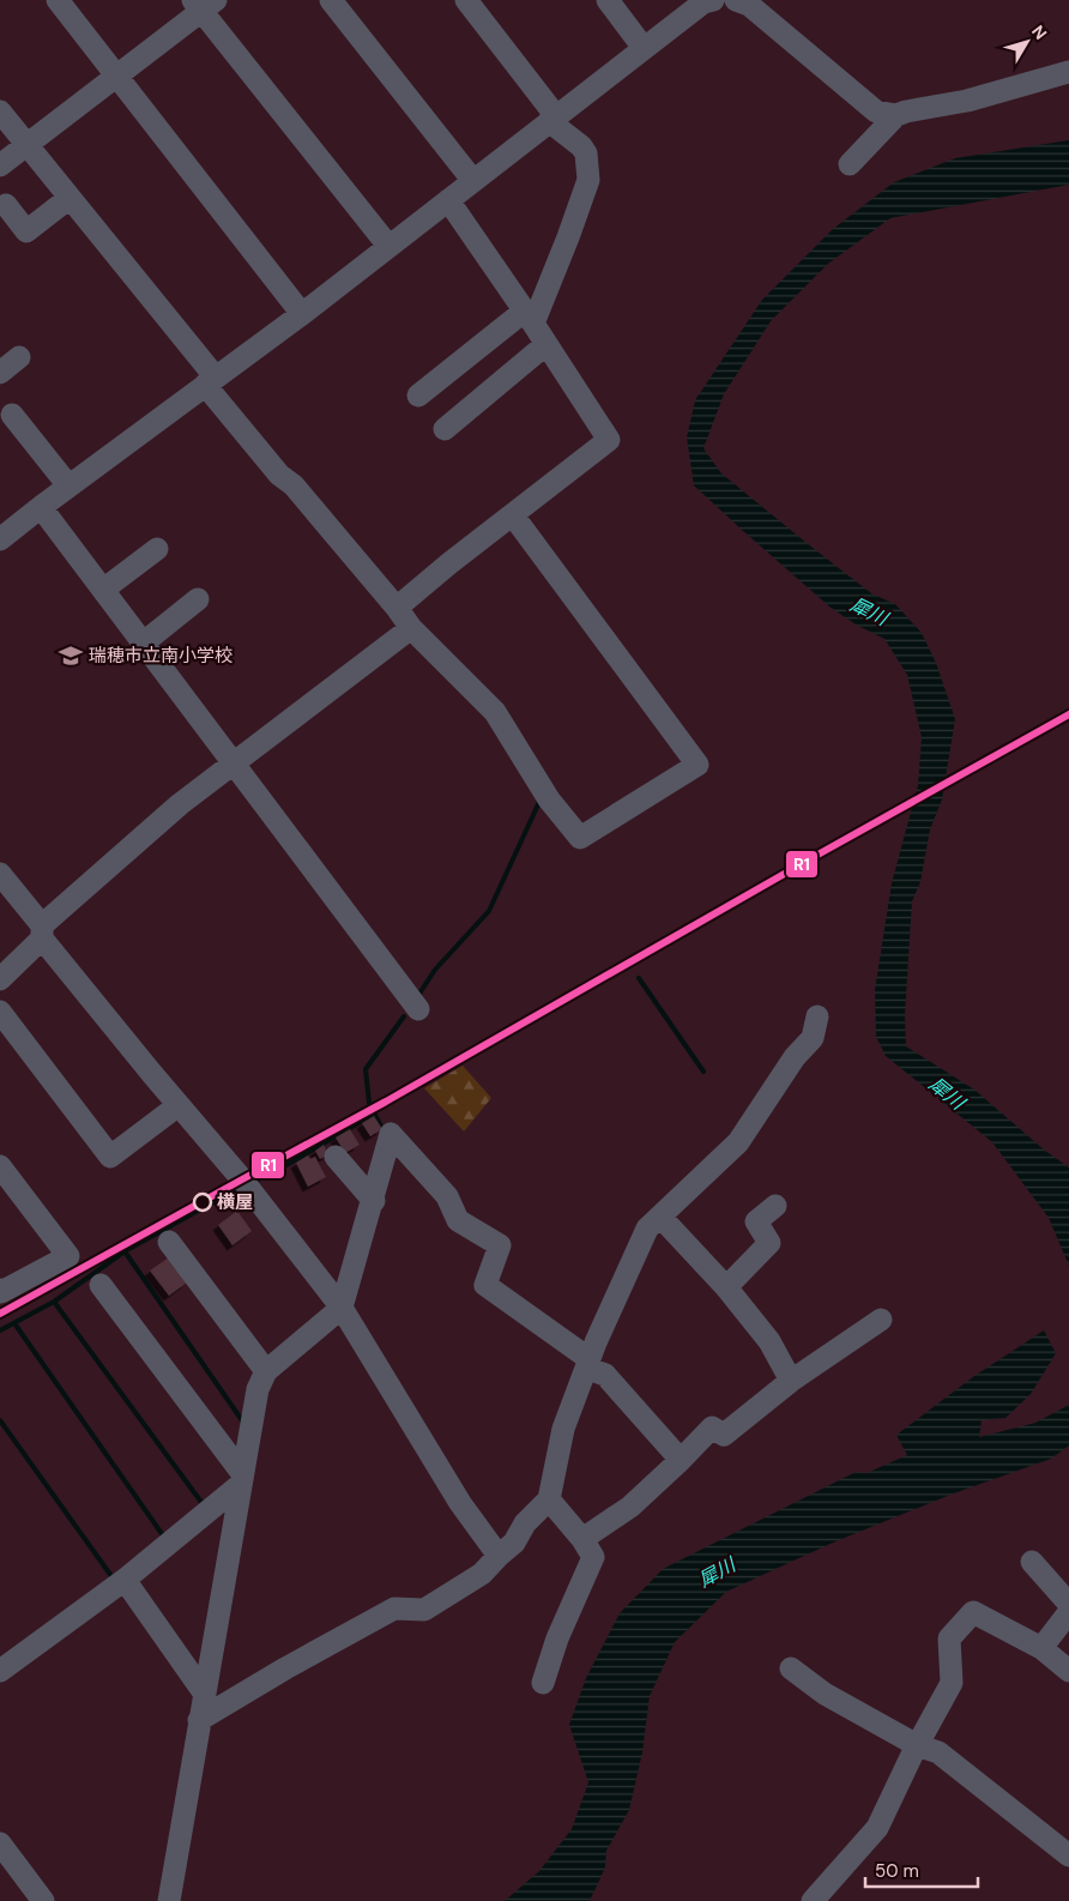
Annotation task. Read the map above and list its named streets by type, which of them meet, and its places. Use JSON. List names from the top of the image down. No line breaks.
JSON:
{"water":["犀川"],"places":{"school or university":["瑞穂市立南小学校"],"other":["横屋"]},"lines":["transit line R1"],"scale_bar":"50 m","north":"top right"}
